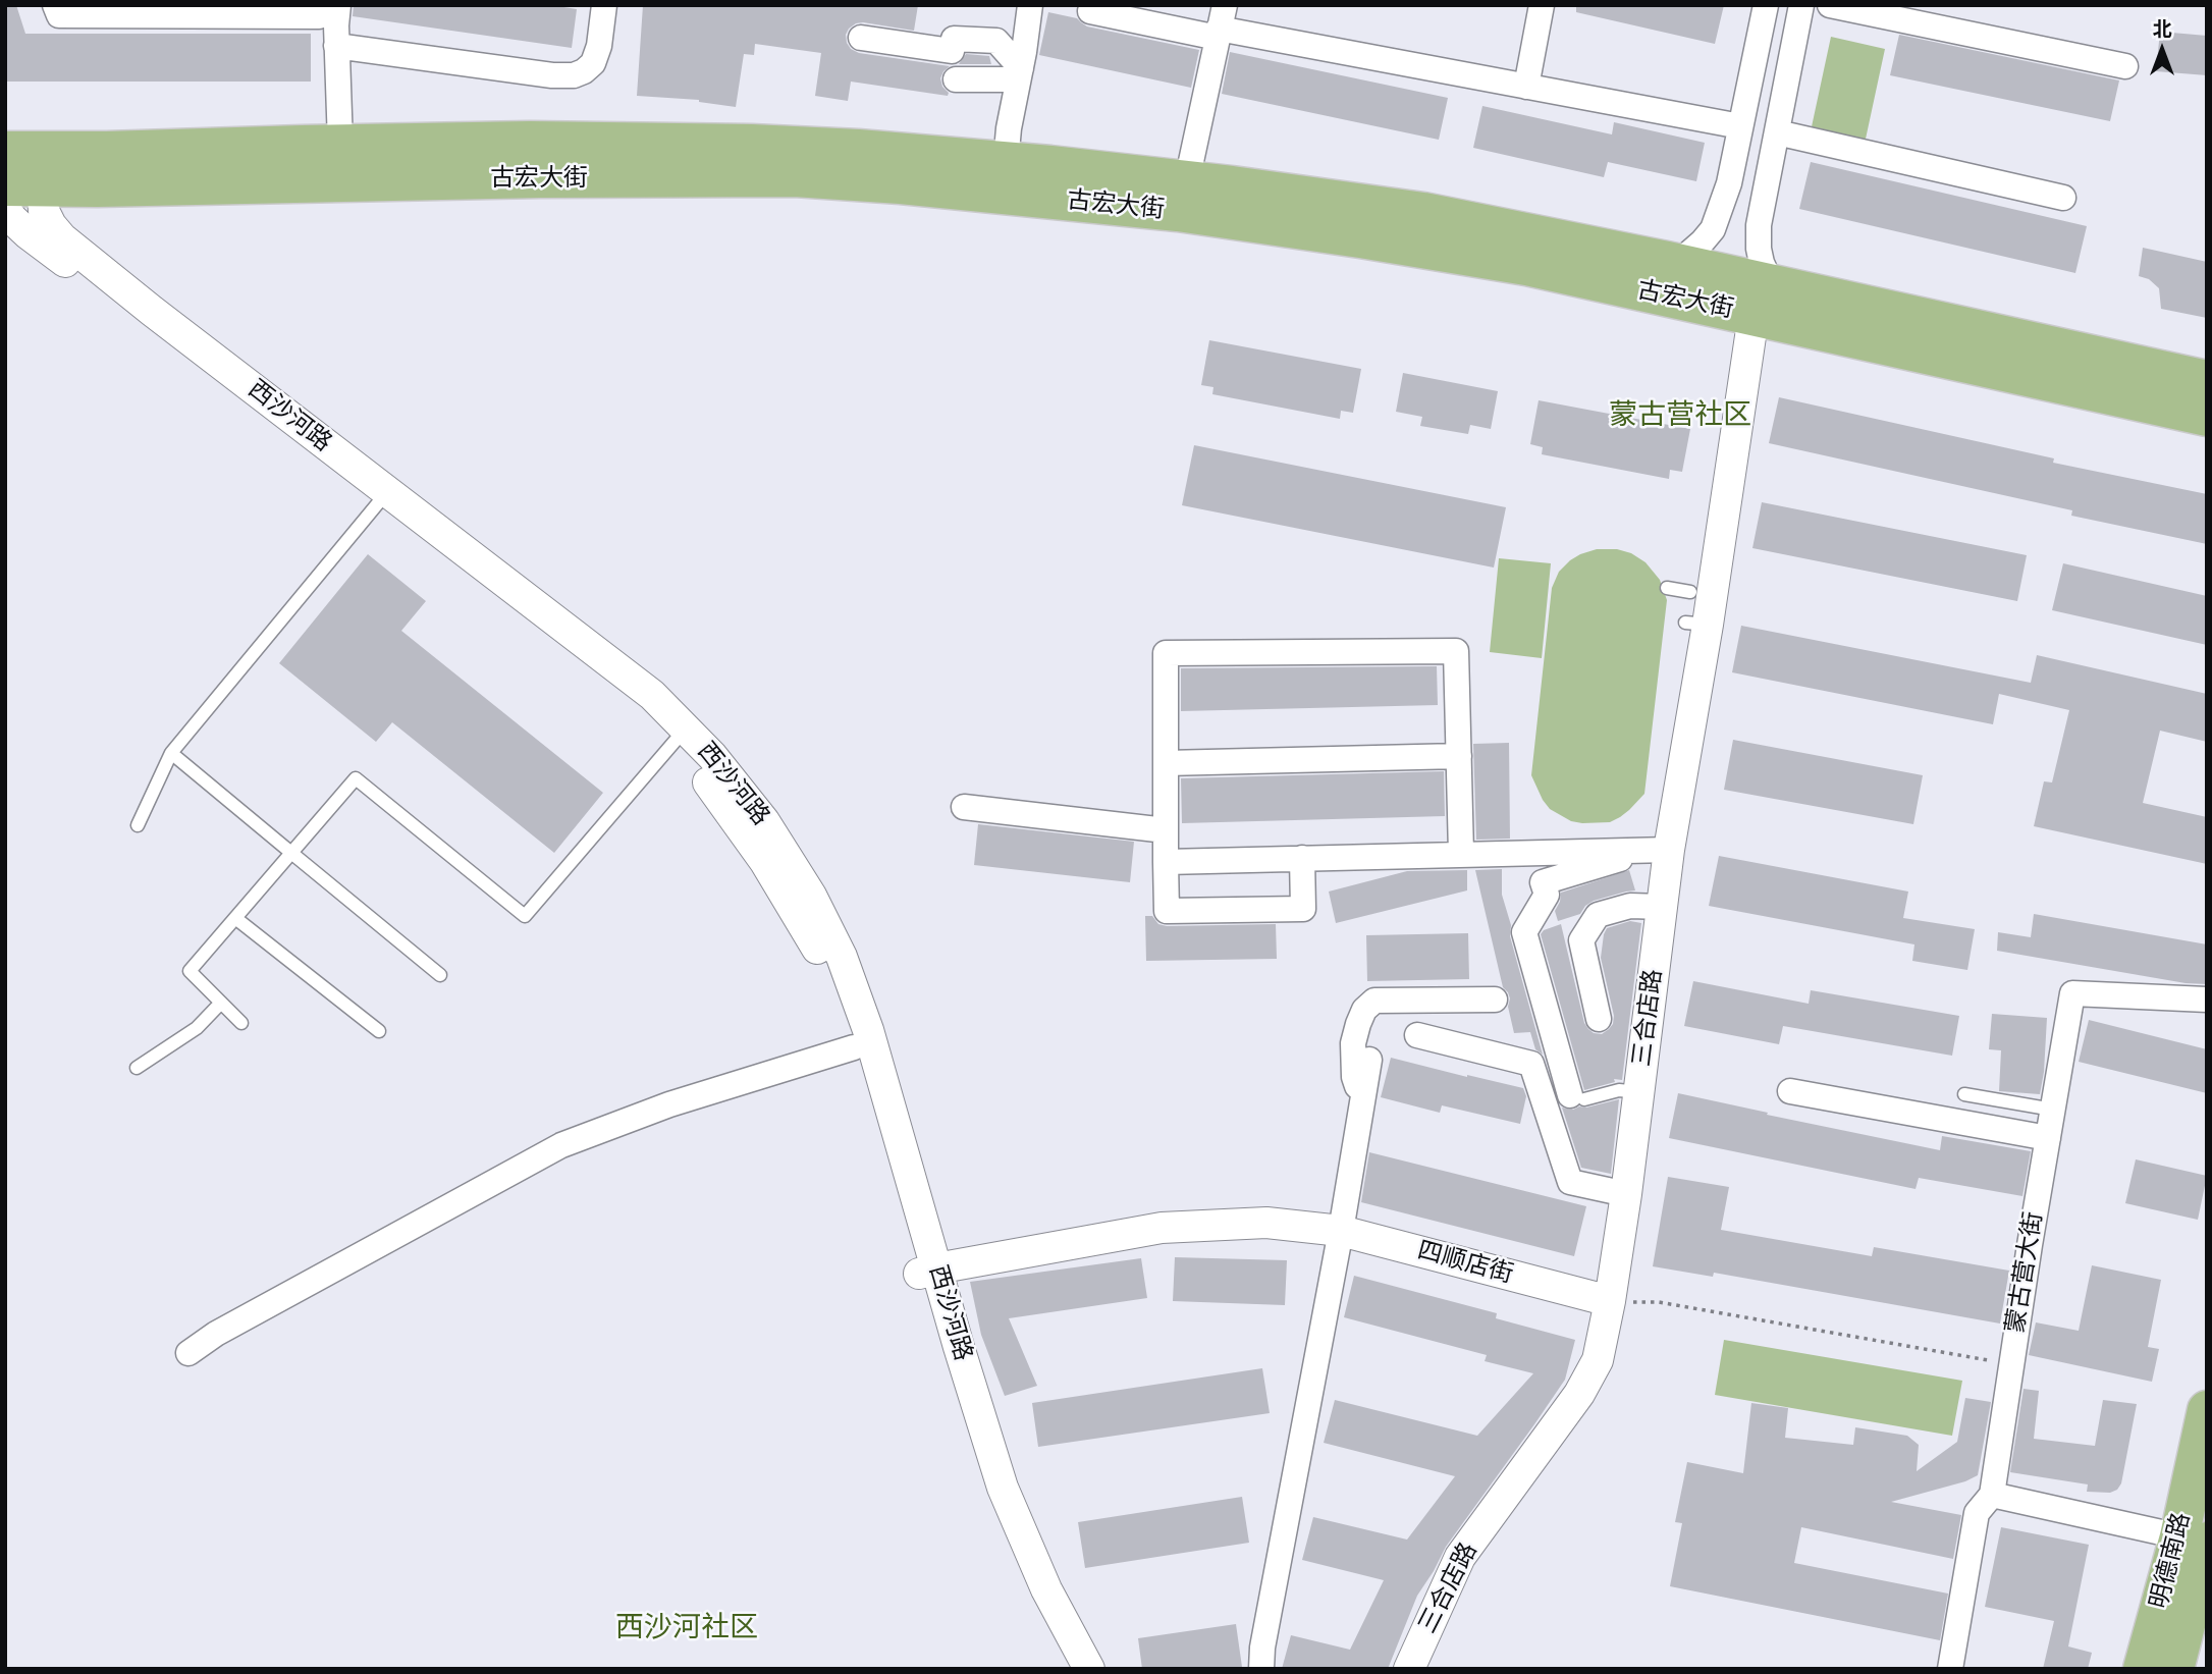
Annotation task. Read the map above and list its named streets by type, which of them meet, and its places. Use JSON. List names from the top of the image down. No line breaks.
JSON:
{"streets":{"main road":["古宏大街","明德南路"],"street":["西沙河路","三合店路","四顺店街","蒙古营大街"]},"crossings":[["古宏大街","西沙河路"],["古宏大街","三合店路"],["西沙河路","四顺店街"],["三合店路","四顺店街"]],"districts":["蒙古营社区","西沙河社区"],"north":"top"}
